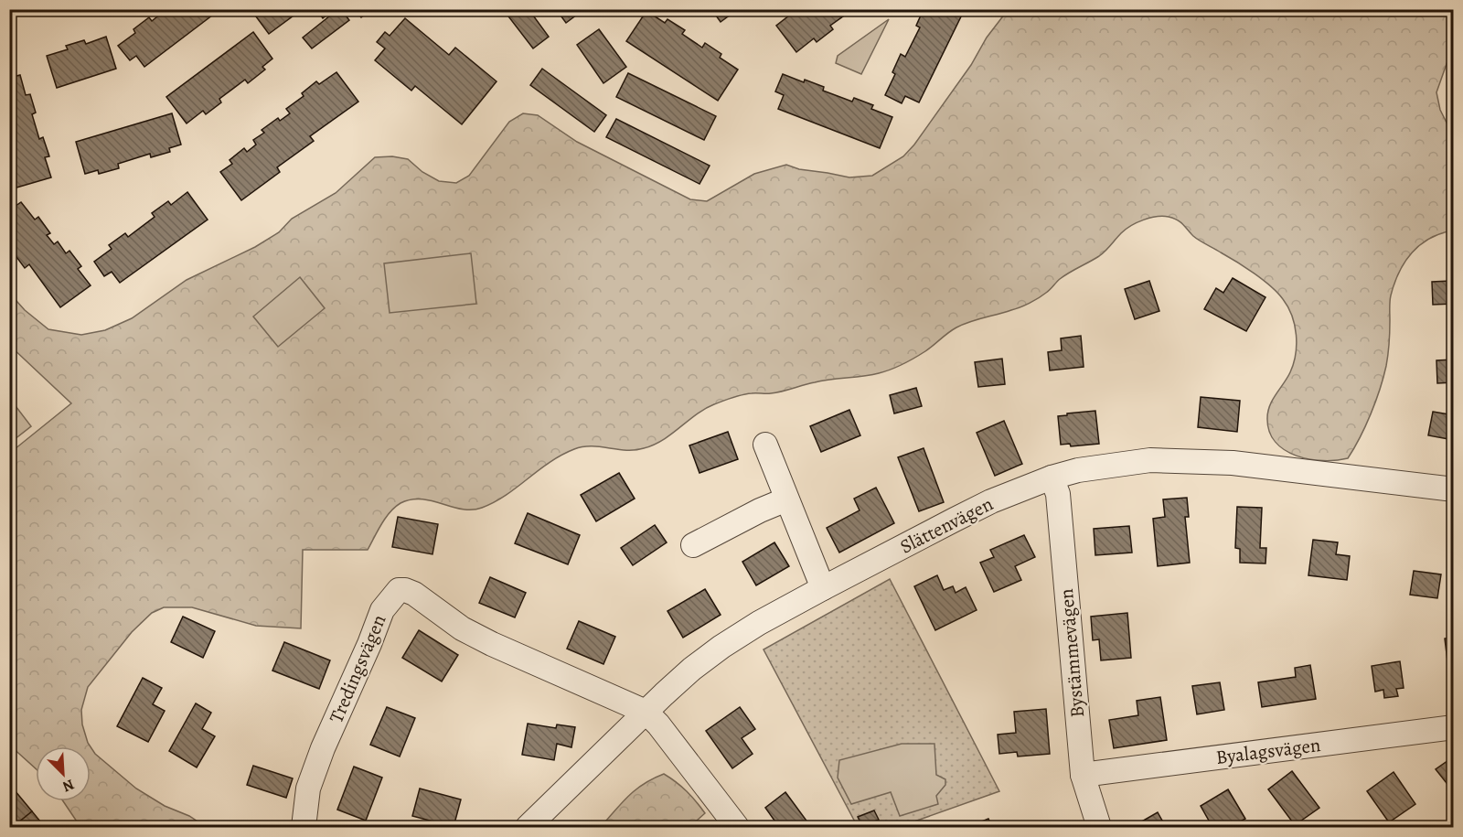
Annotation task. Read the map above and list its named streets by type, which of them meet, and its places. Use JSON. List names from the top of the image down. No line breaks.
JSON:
{"streets":{"street":["Slättenvägen","Bystämmevägen","Tredingsvägen","Byalagsvägen"]},"crossings":[["Slättenvägen","Bystämmevägen"],["Slättenvägen","Tredingsvägen"],["Bystämmevägen","Byalagsvägen"]],"north":"bottom right"}
